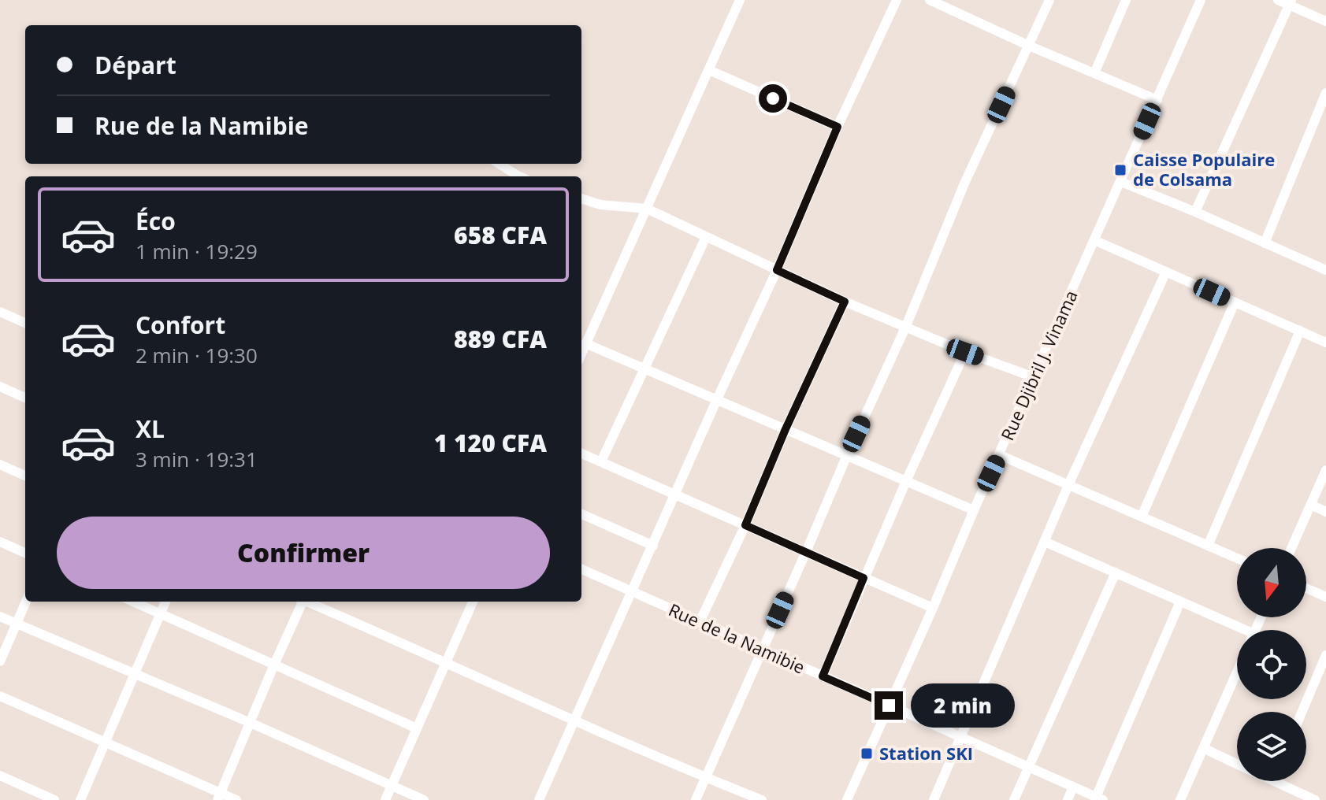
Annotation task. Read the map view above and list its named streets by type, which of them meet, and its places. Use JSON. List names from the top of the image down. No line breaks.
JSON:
{"streets":{"street":["Rue Djibril J. Vinama","Rue de la Namibie"]},"crossings":[["Rue Djibril J. Vinama","Rue de la Namibie"]],"places":{"transit":["Caisse Populaire de Colsama","Station SKI"]},"north":"bottom","page":{"banner":["Départ","Rue de la Namibie"],"list":[{"name":"Éco","note":"1 min · 19:29","value":"658 CFA"},{"name":"Confort","note":"2 min · 19:30","value":"889 CFA"},{"name":"XL","note":"3 min · 19:31","value":"1 120 CFA"}],"buttons":"Confirmer","bubble":"2 min"}}
